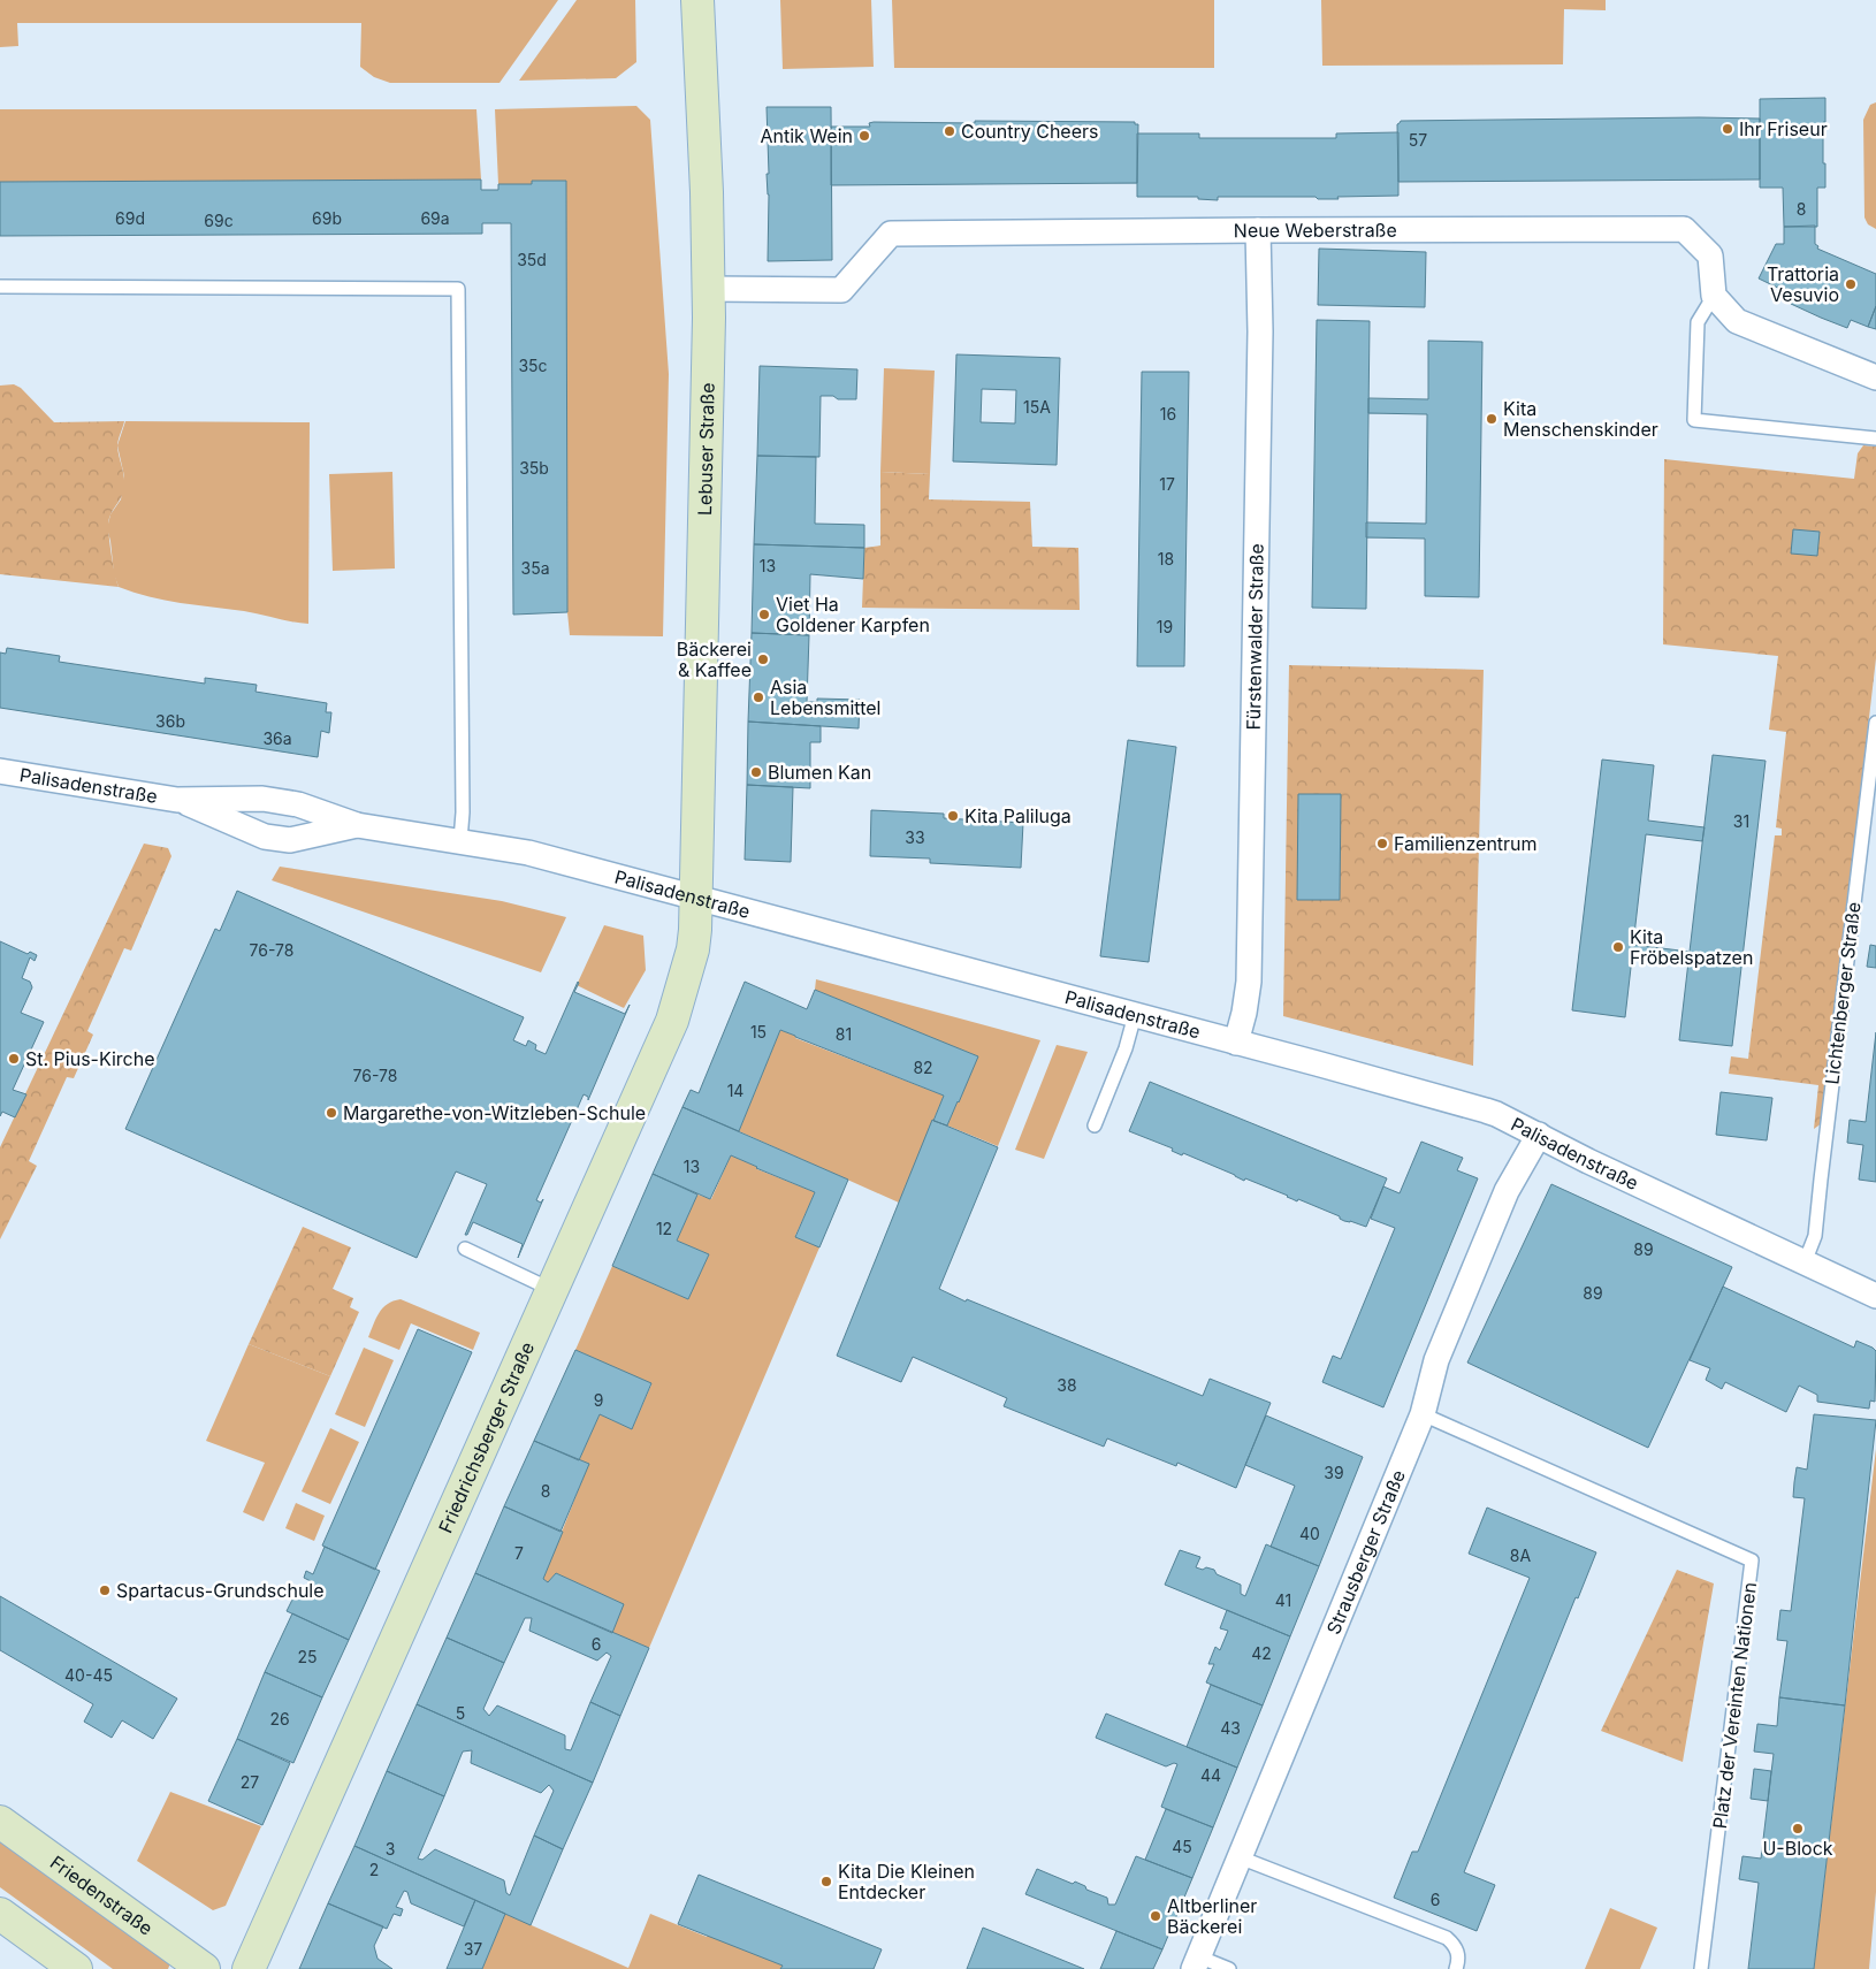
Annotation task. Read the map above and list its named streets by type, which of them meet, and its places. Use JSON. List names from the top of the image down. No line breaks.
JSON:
{"streets":{"street":["Neue Weberstraße","Lebuser Straße","Fürstenwalder Straße","Palisadenstraße","Friedrichsberger Straße","Strausberger Straße","Friedenstraße"],"lane":["Lichtenberger Straße","Platz der Vereinten Nationen"]},"crossings":[["Neue Weberstraße","Lebuser Straße"],["Neue Weberstraße","Fürstenwalder Straße"],["Lebuser Straße","Palisadenstraße"],["Lebuser Straße","Friedrichsberger Straße"],["Fürstenwalder Straße","Palisadenstraße"],["Palisadenstraße","Lichtenberger Straße"],["Palisadenstraße","Friedrichsberger Straße"],["Palisadenstraße","Strausberger Straße"],["Strausberger Straße","Platz der Vereinten Nationen"]],"places":["Ihr Friseur","Country Cheers","Antik Wein","Trattoria Vesuvio","Kita Menschenskinder","Viet Ha Goldener Karpfen","Bäckerei & Kaffee","Asia Lebensmittel","Blumen Kan","Kita Paliluga","Familienzentrum","Kita Fröbelspatzen","St. Pius-Kirche","Margarethe-von-Witzleben-Schule","Spartacus-Grundschule","U-Block","Kita Die Kleinen Entdecker","Altberliner Bäckerei"],"house_numbers":["57","8","69d","69b","69a","69c","35d","35c","15A","16","35b","17","18","13","35a","19","36b","36a","31","33","76-78","15","81","82","76-78","14","13","12","89","89","38","9","39","8","40","7","8A","41","6","42","25","40-45","5","26","43","44","27","45","3","2","6","37"]}
